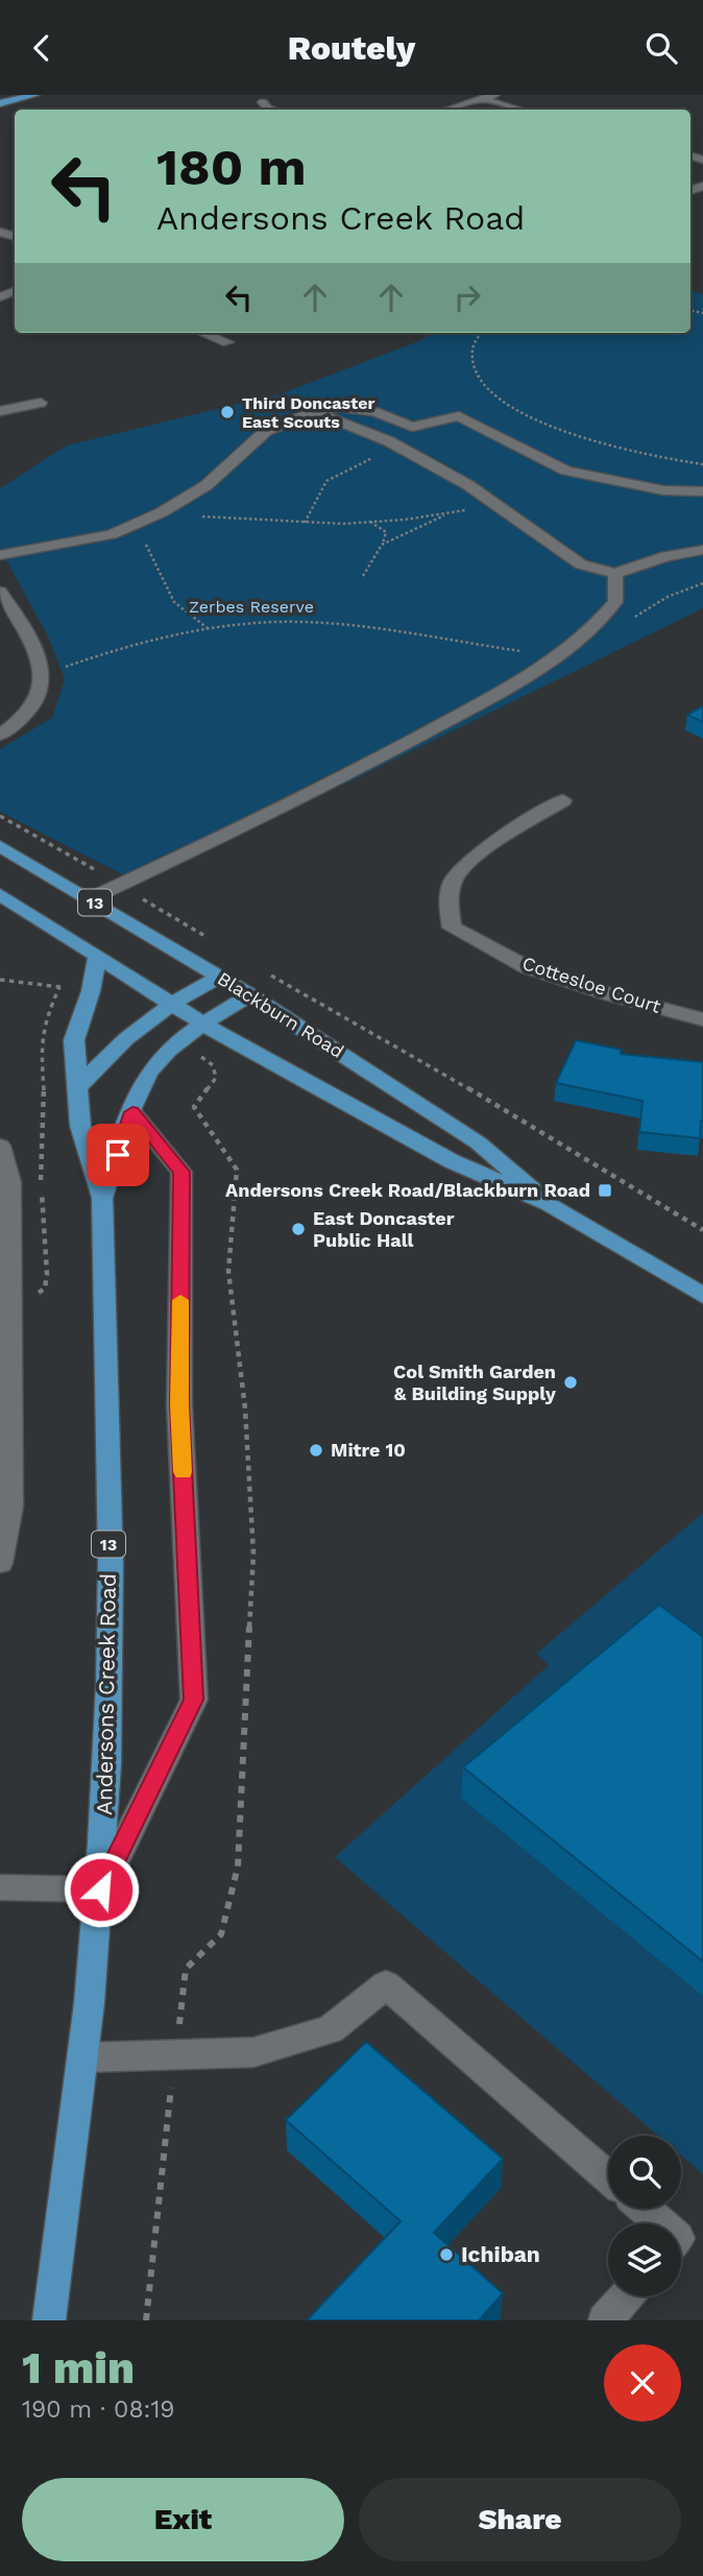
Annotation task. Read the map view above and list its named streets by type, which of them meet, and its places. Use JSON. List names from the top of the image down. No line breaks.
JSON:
{"streets":{"main road":["13","Blackburn Road","Andersons Creek Road"],"street":["Cottesloe Court"]},"crossings":[["13","Blackburn Road"],["13","Andersons Creek Road"],["Blackburn Road","Andersons Creek Road"]],"parks":["Zerbes Reserve"],"places":{"other":["Third Doncaster East Scouts","East Doncaster Public Hall","Col Smith Garden & Building Supply","Mitre 10","Ichiban"],"transit":["Andersons Creek Road/Blackburn Road"]},"page":{"header":"Routely","turn":["180 m","Andersons Creek Road"],"heading":["1 min","190 m · 08:19"],"buttons":["Exit","Share"]}}
